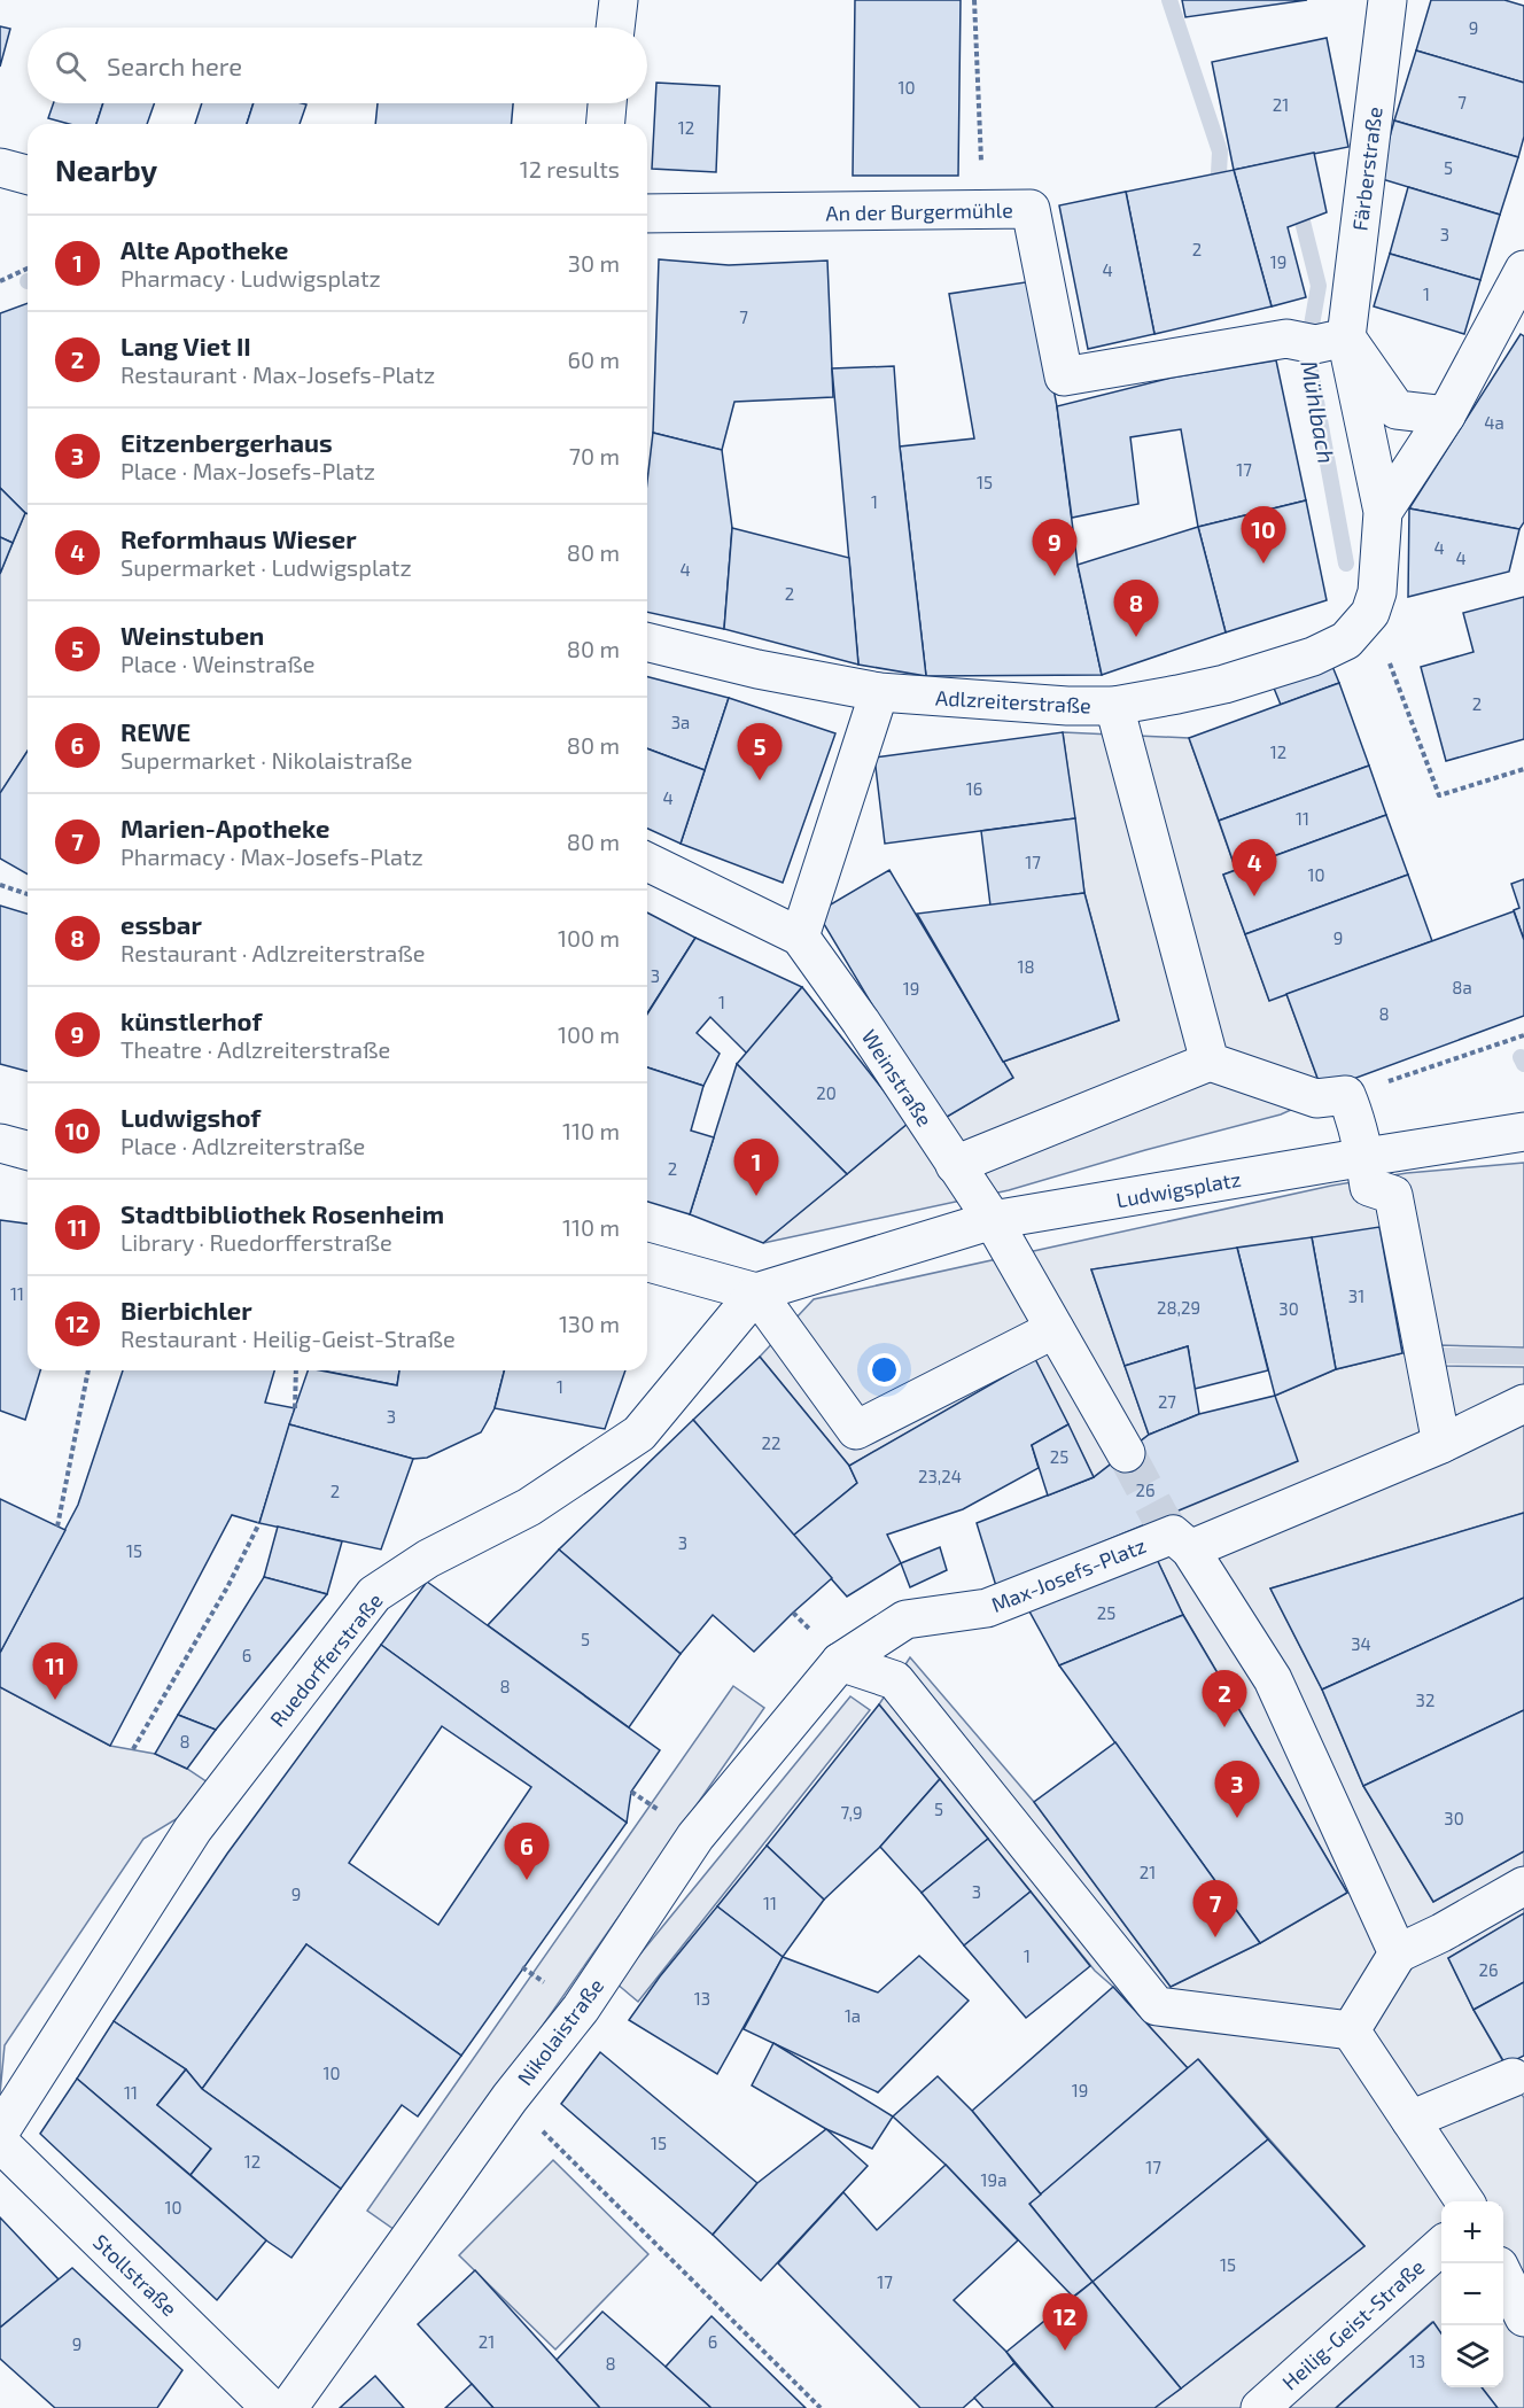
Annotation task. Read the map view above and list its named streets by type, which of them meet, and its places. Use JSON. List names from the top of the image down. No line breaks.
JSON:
{"streets":{"street":["Färberstraße","An der Burgermühle","Adlzreiterstraße","Weinstraße","Ludwigsplatz","Max-Josefs-Platz","Ruedorfferstraße","Nikolaistraße","Stollstraße","Heilig-Geist-Straße"]},"crossings":[["Färberstraße","An der Burgermühle"],["Färberstraße","Adlzreiterstraße"],["Weinstraße","Ludwigsplatz"],["Ludwigsplatz","Ruedorfferstraße"],["Max-Josefs-Platz","Nikolaistraße"]],"water":["Mühlbach"],"house_numbers":["9","10","7","21","12","5","3","2","19","4","1","7","4a","17","15","1","4","4","4","2","2","3a","12","16","4","11","17","10","9","18","3","8a","19","1","8","20","2","11","31","28,29","30","1","27","3","22","25","23,24","26","2","3","15","25","5","34","6","8","32","8","5","7,9","30","21","3","9","11","1","26","13","1a","10","19","11","15","12","17","19a","10","15","17","21","6","9","13","8"],"page":{"search":"Search here","heading":["Nearby","12 results"],"list":[{"mark":"1","name":"Alte Apotheke","note":"Pharmacy · Ludwigsplatz","value":"30 m"},{"mark":"2","name":"Lang Viet II","note":"Restaurant · Max-Josefs-Platz","value":"60 m"},{"mark":"3","name":"Eitzenbergerhaus","note":"Place · Max-Josefs-Platz","value":"70 m"},{"mark":"4","name":"Reformhaus Wieser","note":"Supermarket · Ludwigsplatz","value":"80 m"},{"mark":"5","name":"Weinstuben","note":"Place · Weinstraße","value":"80 m"},{"mark":"6","name":"REWE","note":"Supermarket · Nikolaistraße","value":"80 m"},{"mark":"7","name":"Marien-Apotheke","note":"Pharmacy · Max-Josefs-Platz","value":"80 m"},{"mark":"8","name":"essbar","note":"Restaurant · Adlzreiterstraße","value":"100 m"},{"mark":"9","name":"künstlerhof","note":"Theatre · Adlzreiterstraße","value":"100 m"},{"mark":"10","name":"Ludwigshof","note":"Place · Adlzreiterstraße","value":"110 m"},{"mark":"11","name":"Stadtbibliothek Rosenheim","note":"Library · Ruedorfferstraße","value":"110 m"},{"mark":"12","name":"Bierbichler","note":"Restaurant · Heilig-Geist-Straße","value":"130 m"}],"pins":["10","9","8","5","4","1","11","2","3","6","7","12"],"map_buttons":["+","−"]}}
